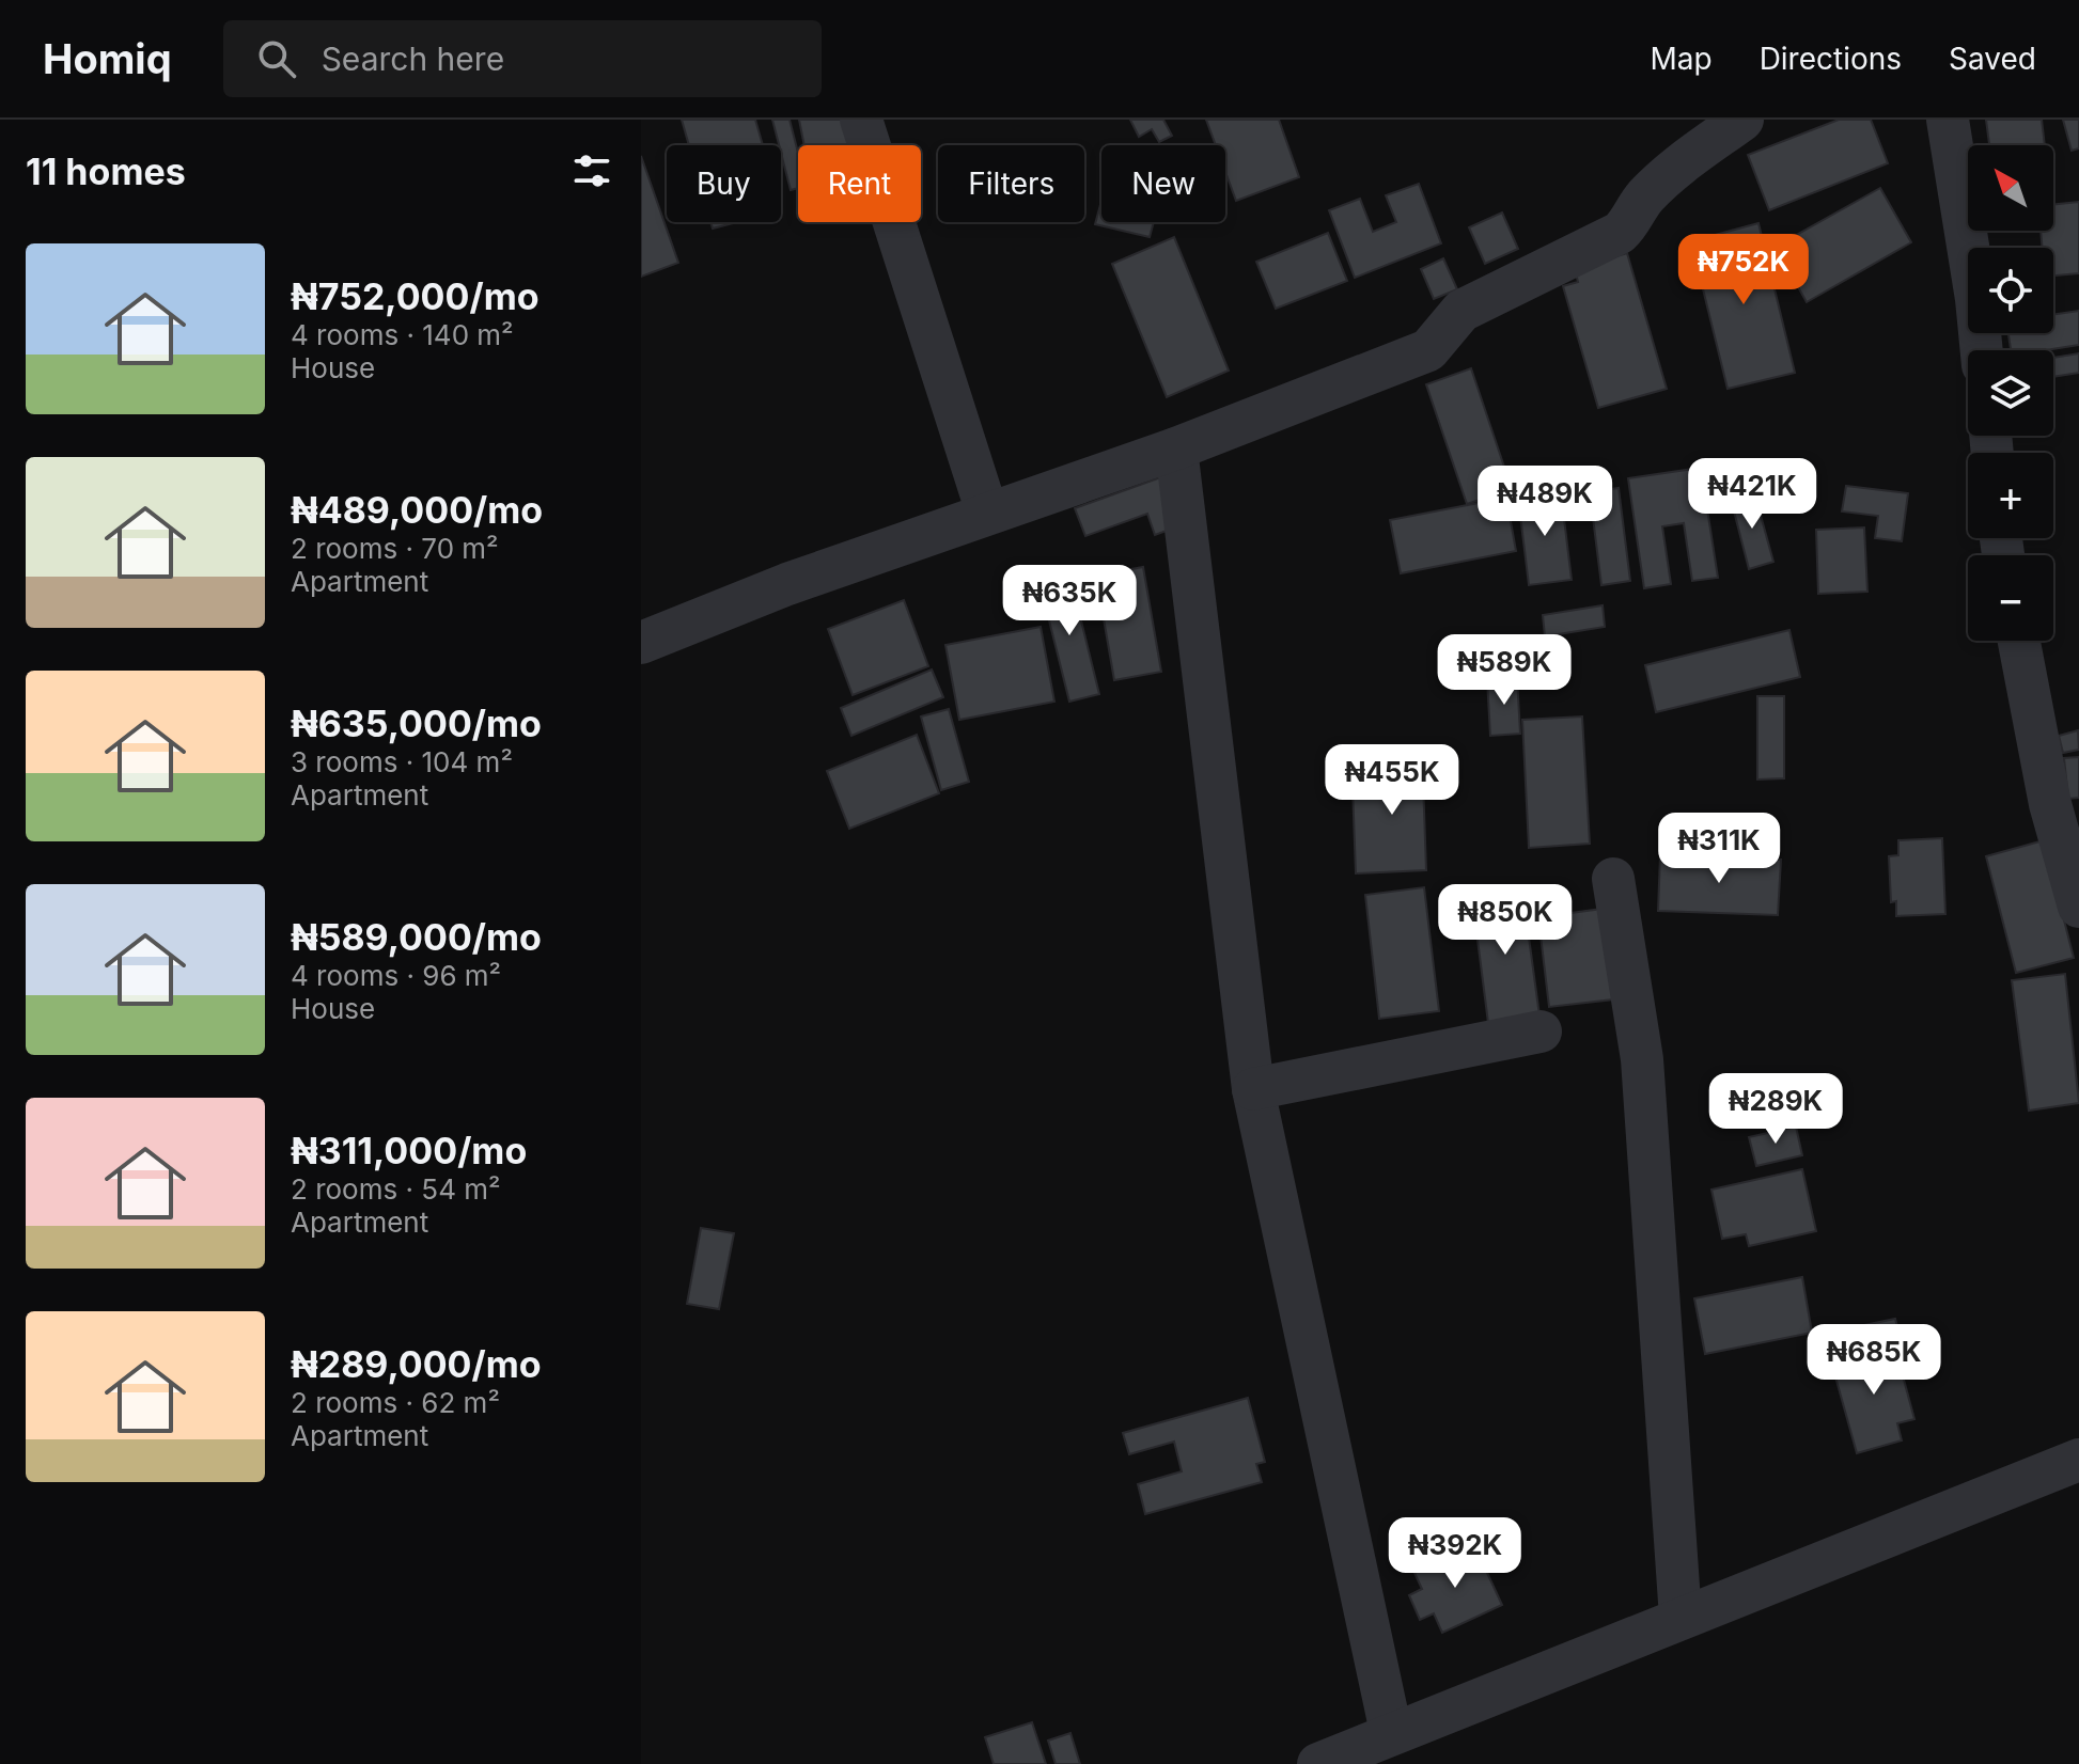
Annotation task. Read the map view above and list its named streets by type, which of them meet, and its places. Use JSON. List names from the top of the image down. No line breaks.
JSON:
{"north":"top left","page":{"header":"Homiq","search":"Search here","nav":["Map","Directions","Saved"],"heading":"11 homes","map_buttons":["+","−"],"chip":["Buy","Rent","Filters","New"],"list":[{"name":"₦752,000/mo","note":"4 rooms · 140 m² · House"},{"name":"₦489,000/mo","note":"2 rooms · 70 m² · Apartment"},{"name":"₦635,000/mo","note":"3 rooms · 104 m² · Apartment"},{"name":"₦589,000/mo","note":"4 rooms · 96 m² · House"},{"name":"₦311,000/mo","note":"2 rooms · 54 m² · Apartment"},{"name":"₦289,000/mo","note":"2 rooms · 62 m² · Apartment"}],"price":["₦752K","₦421K","₦489K","₦635K","₦589K","₦455K","₦311K","₦850K","₦289K","₦685K","₦392K"]}}
